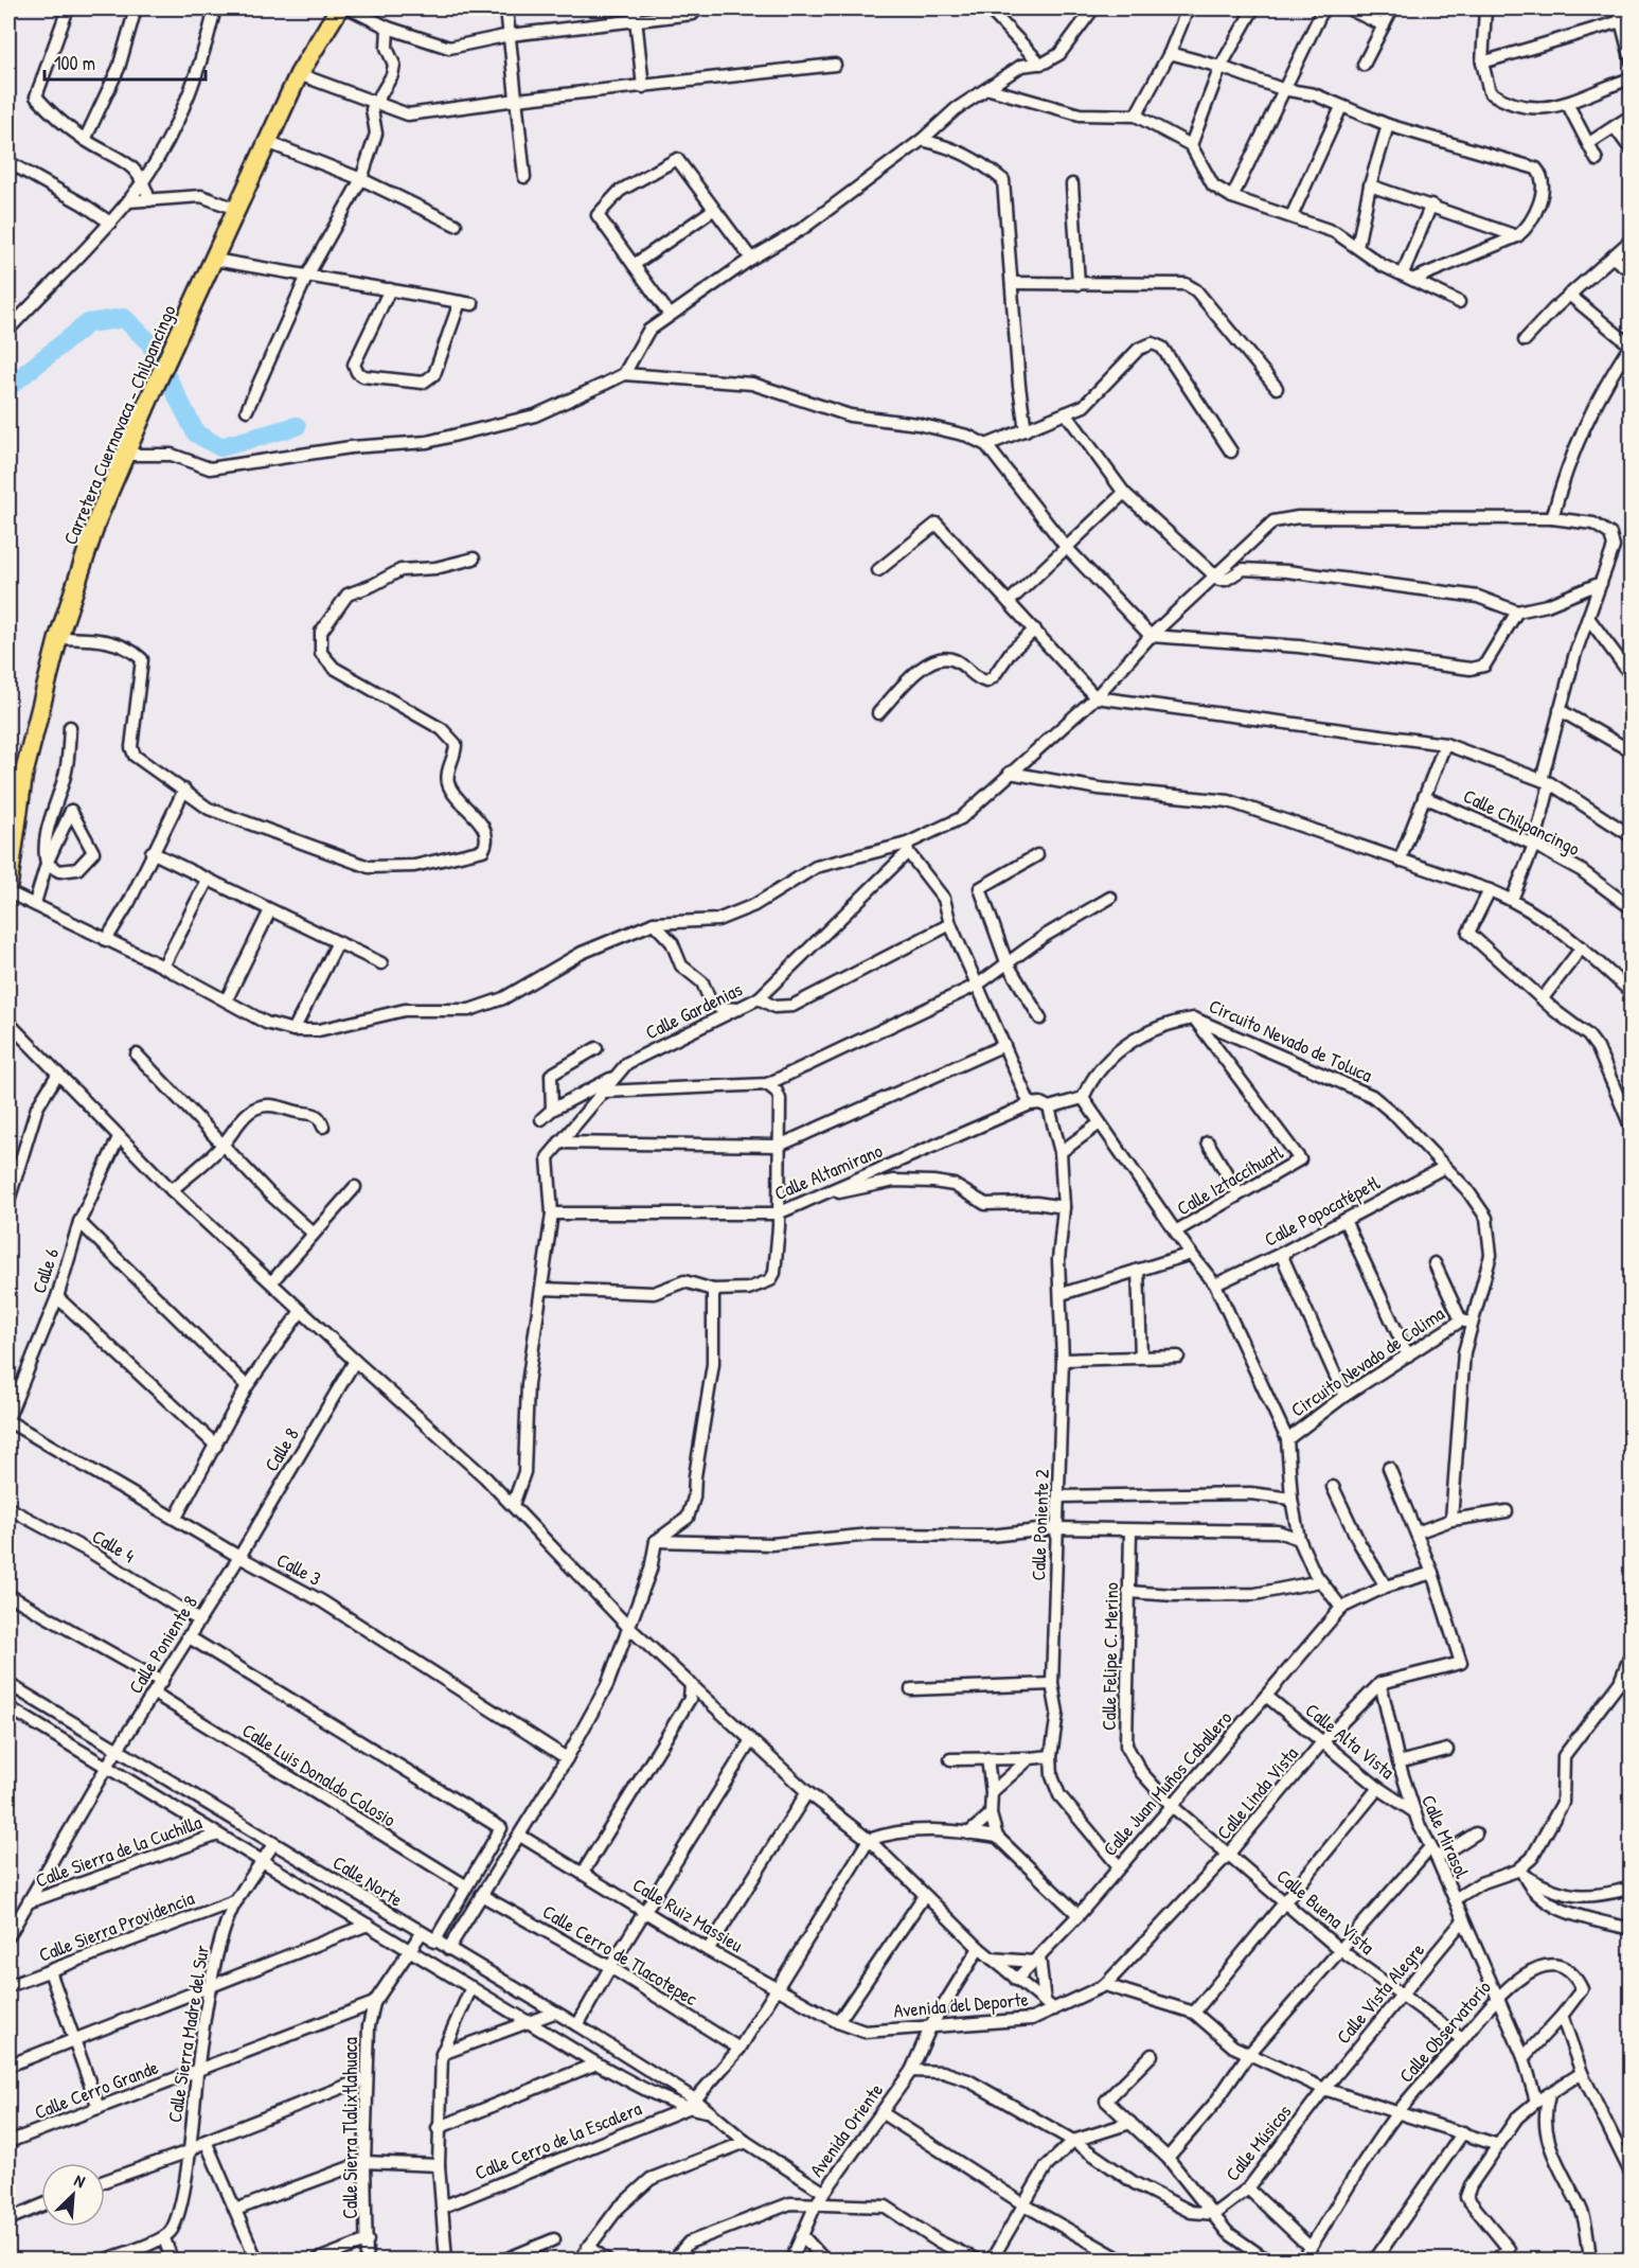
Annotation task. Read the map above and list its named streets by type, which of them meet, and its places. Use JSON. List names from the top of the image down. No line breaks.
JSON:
{"streets":{"main road":["Carretera Cuernavaca - Chilpancingo"],"street":["Calle Chilpancingo","Calle Gardenias","Circuito Nevado de Toluca","Calle Altamirano","Calle Iztaccíhuatl","Calle Popocatépetl","Calle 6","Circuito Nevado de Colima","Calle 8","Calle Poniente 2","Calle 4","Calle 3","Calle Poniente 8","Calle Felipe C. Merino","Calle Alta Vista","Calle Luis Donaldo Colosio","Calle Juan Muños Caballero","Calle Linda Vista","Calle Mirasol","Calle Sierra de la Cuchilla","Calle Norte","Calle Buena Vista","Calle Ruiz Massieu","Calle Sierra Providencia","Calle Cerro de Tlacotepec","Calle Vista Alegre","Avenida del Deporte","Calle Observatorio","Calle Sierra Madre del Sur","Calle Cerro Grande","Calle Sierra Tlalixtlahuaca","Avenida Oriente","Calle Cerro de la Escalera","Calle Músicos"]},"crossings":[["Calle Gardenias","Calle Altamirano"],["Circuito Nevado de Toluca","Calle Iztaccíhuatl"],["Circuito Nevado de Toluca","Calle Popocatépetl"],["Circuito Nevado de Toluca","Circuito Nevado de Colima"],["Calle 6","Calle 3"],["Calle 8","Calle 3"],["Calle 8","Calle Poniente 8"],["Calle Poniente 2","Calle Juan Muños Caballero"],["Calle 4","Calle Poniente 8"],["Calle 3","Calle Poniente 8"],["Calle Poniente 8","Calle Luis Donaldo Colosio"],["Calle Poniente 8","Calle Norte"],["Calle Felipe C. Merino","Calle Juan Muños Caballero"],["Calle Felipe C. Merino","Calle Buena Vista"],["Calle Alta Vista","Calle Juan Muños Caballero"],["Calle Alta Vista","Calle Linda Vista"],["Calle Alta Vista","Calle Mirasol"],["Calle Juan Muños Caballero","Calle Buena Vista"],["Calle Linda Vista","Calle Mirasol"],["Calle Linda Vista","Calle Buena Vista"],["Calle Linda Vista","Avenida del Deporte"],["Calle Mirasol","Calle Vista Alegre"],["Calle Mirasol","Calle Observatorio"],["Calle Sierra de la Cuchilla","Calle Norte"],["Calle Norte","Calle Sierra Madre del Sur"],["Calle Norte","Calle Sierra Tlalixtlahuaca"],["Calle Norte","Avenida Oriente"],["Calle Norte","Calle Cerro de la Escalera"],["Calle Buena Vista","Calle Vista Alegre"],["Calle Buena Vista","Calle Observatorio"],["Calle Ruiz Massieu","Avenida del Deporte"],["Calle Sierra Providencia","Calle Sierra Madre del Sur"],["Calle Vista Alegre","Calle Músicos"],["Avenida del Deporte","Avenida Oriente"],["Calle Sierra Madre del Sur","Calle Cerro Grande"],["Calle Cerro Grande","Calle Sierra Tlalixtlahuaca"]],"scale_bar":"100 m","north":"top right"}
